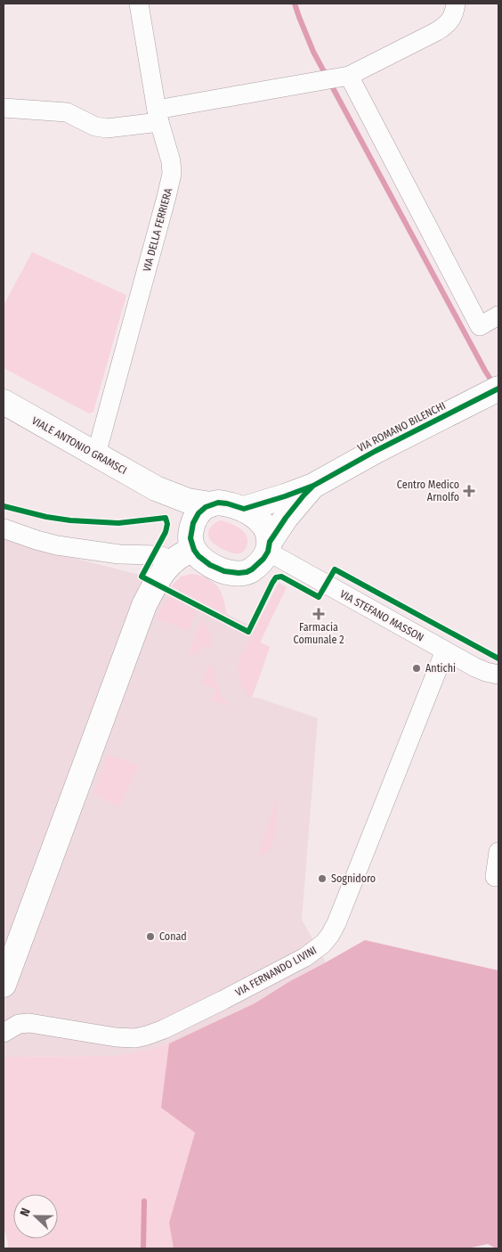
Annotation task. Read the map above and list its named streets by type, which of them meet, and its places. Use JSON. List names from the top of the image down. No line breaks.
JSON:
{"streets":{"main road":["VIA ROMANO BILENCHI","VIALE ANTONIO GRAMSCI"],"street":["VIA DELLA FERRIERA","VIA STEFANO MASSON","VIA FERNANDO LIVINI"]},"crossings":[["VIA DELLA FERRIERA","VIALE ANTONIO GRAMSCI"],["VIA ROMANO BILENCHI","VIALE ANTONIO GRAMSCI"],["VIA ROMANO BILENCHI","VIA STEFANO MASSON"],["VIALE ANTONIO GRAMSCI","VIA STEFANO MASSON"],["VIA STEFANO MASSON","VIA FERNANDO LIVINI"]],"places":{"health":["Centro Medico Arnolfo","Farmacia Comunale 2"],"other":["Antichi","Sognidoro","Conad"]},"north":"left"}
